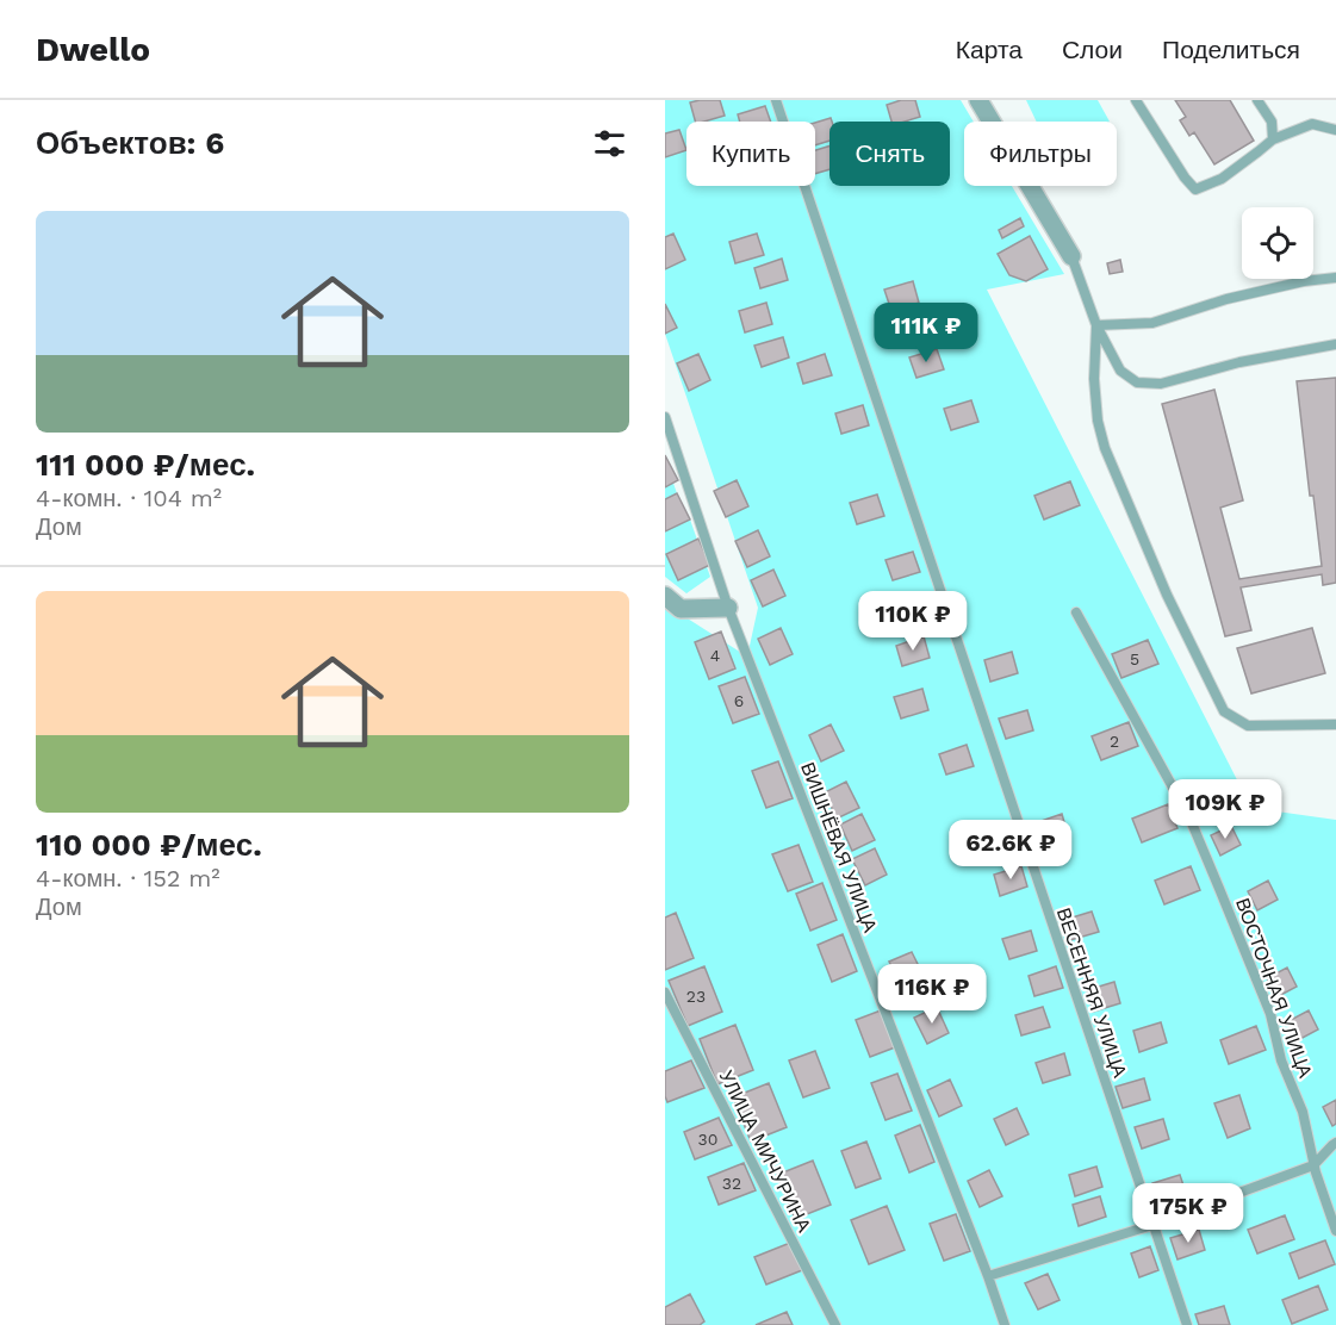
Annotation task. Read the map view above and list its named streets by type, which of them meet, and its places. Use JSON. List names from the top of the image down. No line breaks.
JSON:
{"streets":{"lane":["ВИШНЁВАЯ УЛИЦА","ВОСТОЧНАЯ УЛИЦА","ВЕСЕННЯЯ УЛИЦА","УЛИЦА МИЧУРИНА"]},"house_numbers":["4","5","6","2","23","30","32"],"page":{"header":"Dwello","nav":["Карта","Слои","Поделиться"],"heading":"Объектов: 6","chip":["Купить","Снять","Фильтры"],"list":[{"name":"111 000 ₽/мес.","note":"4-комн. · 104 m² · Дом"},{"name":"110 000 ₽/мес.","note":"4-комн. · 152 m² · Дом"}],"price":["111K ₽","110K ₽","109K ₽","62.6K ₽","116K ₽","175K ₽"]}}
